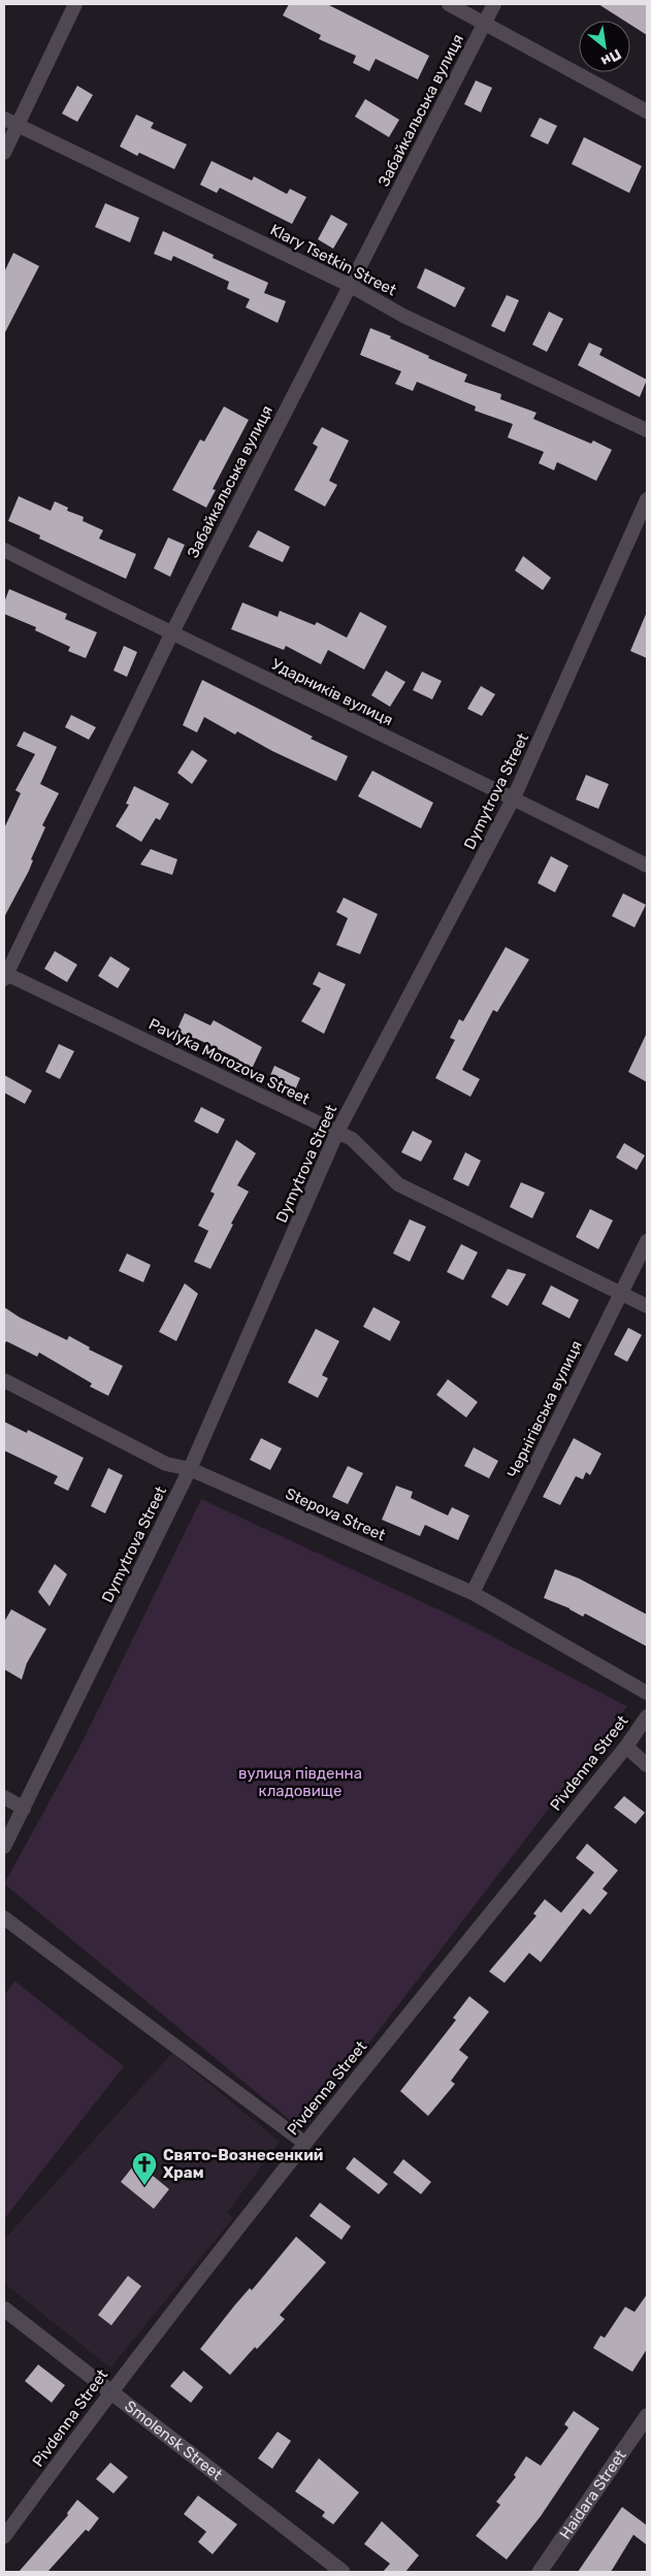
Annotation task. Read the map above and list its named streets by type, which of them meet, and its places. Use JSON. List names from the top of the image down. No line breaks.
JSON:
{"streets":{"street":["Забайкальська вулиця","Klary Tsetkin Street","Ударників вулиця","Dymytrova Street","Pavlyka Morozova Street","Чернігівська вулиця","Stepova Street","Pivdenna Street","Smolensk Street","Haidara Street"]},"crossings":[["Забайкальська вулиця","Klary Tsetkin Street"],["Забайкальська вулиця","Ударників вулиця"],["Забайкальська вулиця","Pavlyka Morozova Street"],["Ударників вулиця","Dymytrova Street"],["Dymytrova Street","Pavlyka Morozova Street"],["Dymytrova Street","Stepova Street"],["Pavlyka Morozova Street","Чернігівська вулиця"],["Чернігівська вулиця","Stepova Street"],["Pivdenna Street","Smolensk Street"]],"parks":["вулиця південна кладовище"],"places":{"church":["Свято-Вознесенкий Храм"]},"north":"bottom right"}
